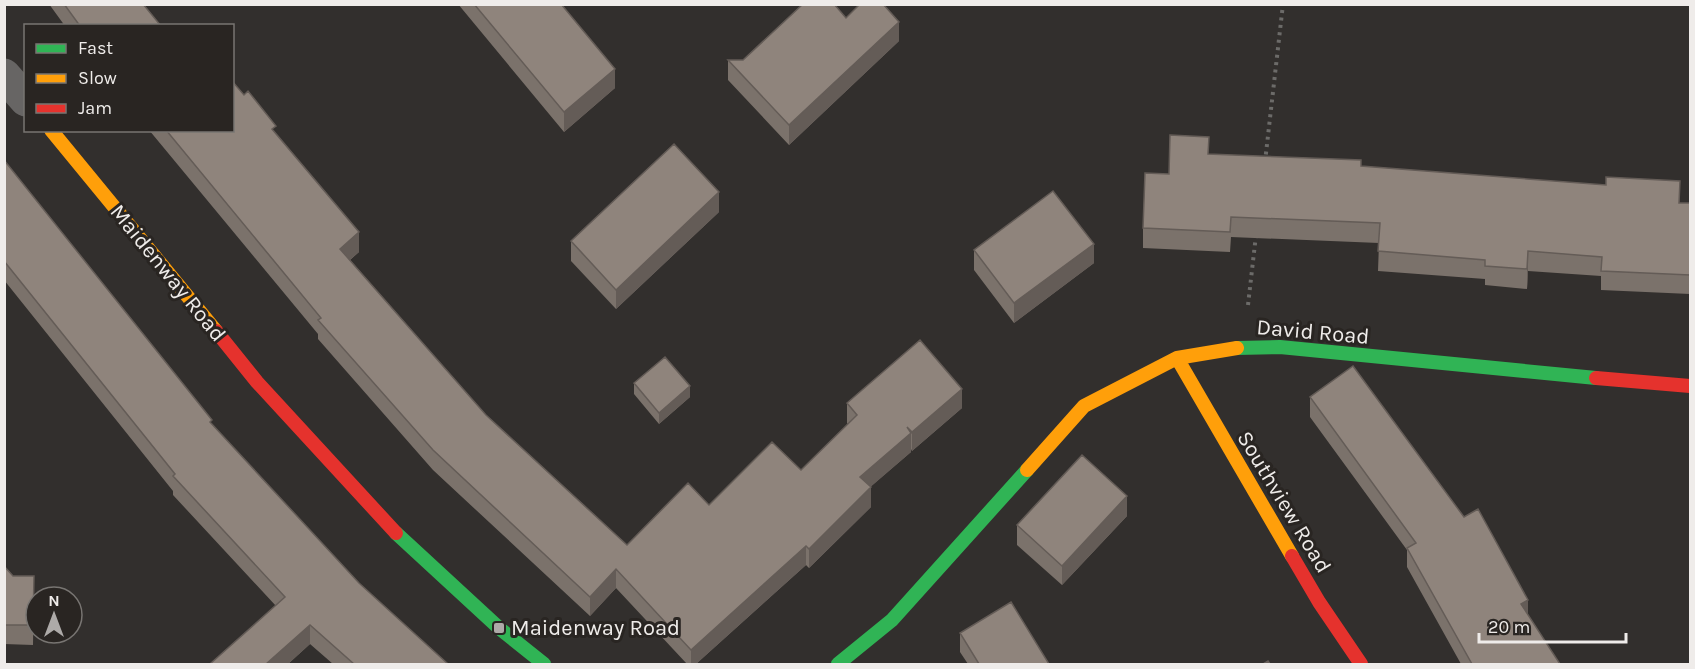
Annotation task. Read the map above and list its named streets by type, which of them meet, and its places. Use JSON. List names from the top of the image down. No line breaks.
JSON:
{"streets":{"street":["Maidenway Road","David Road","Southview Road"]},"crossings":[["David Road","Southview Road"]],"places":{"transit":["Maidenway Road"]},"legend":["Fast","Slow","Jam"],"scale_bar":"20 m","north":"top"}
